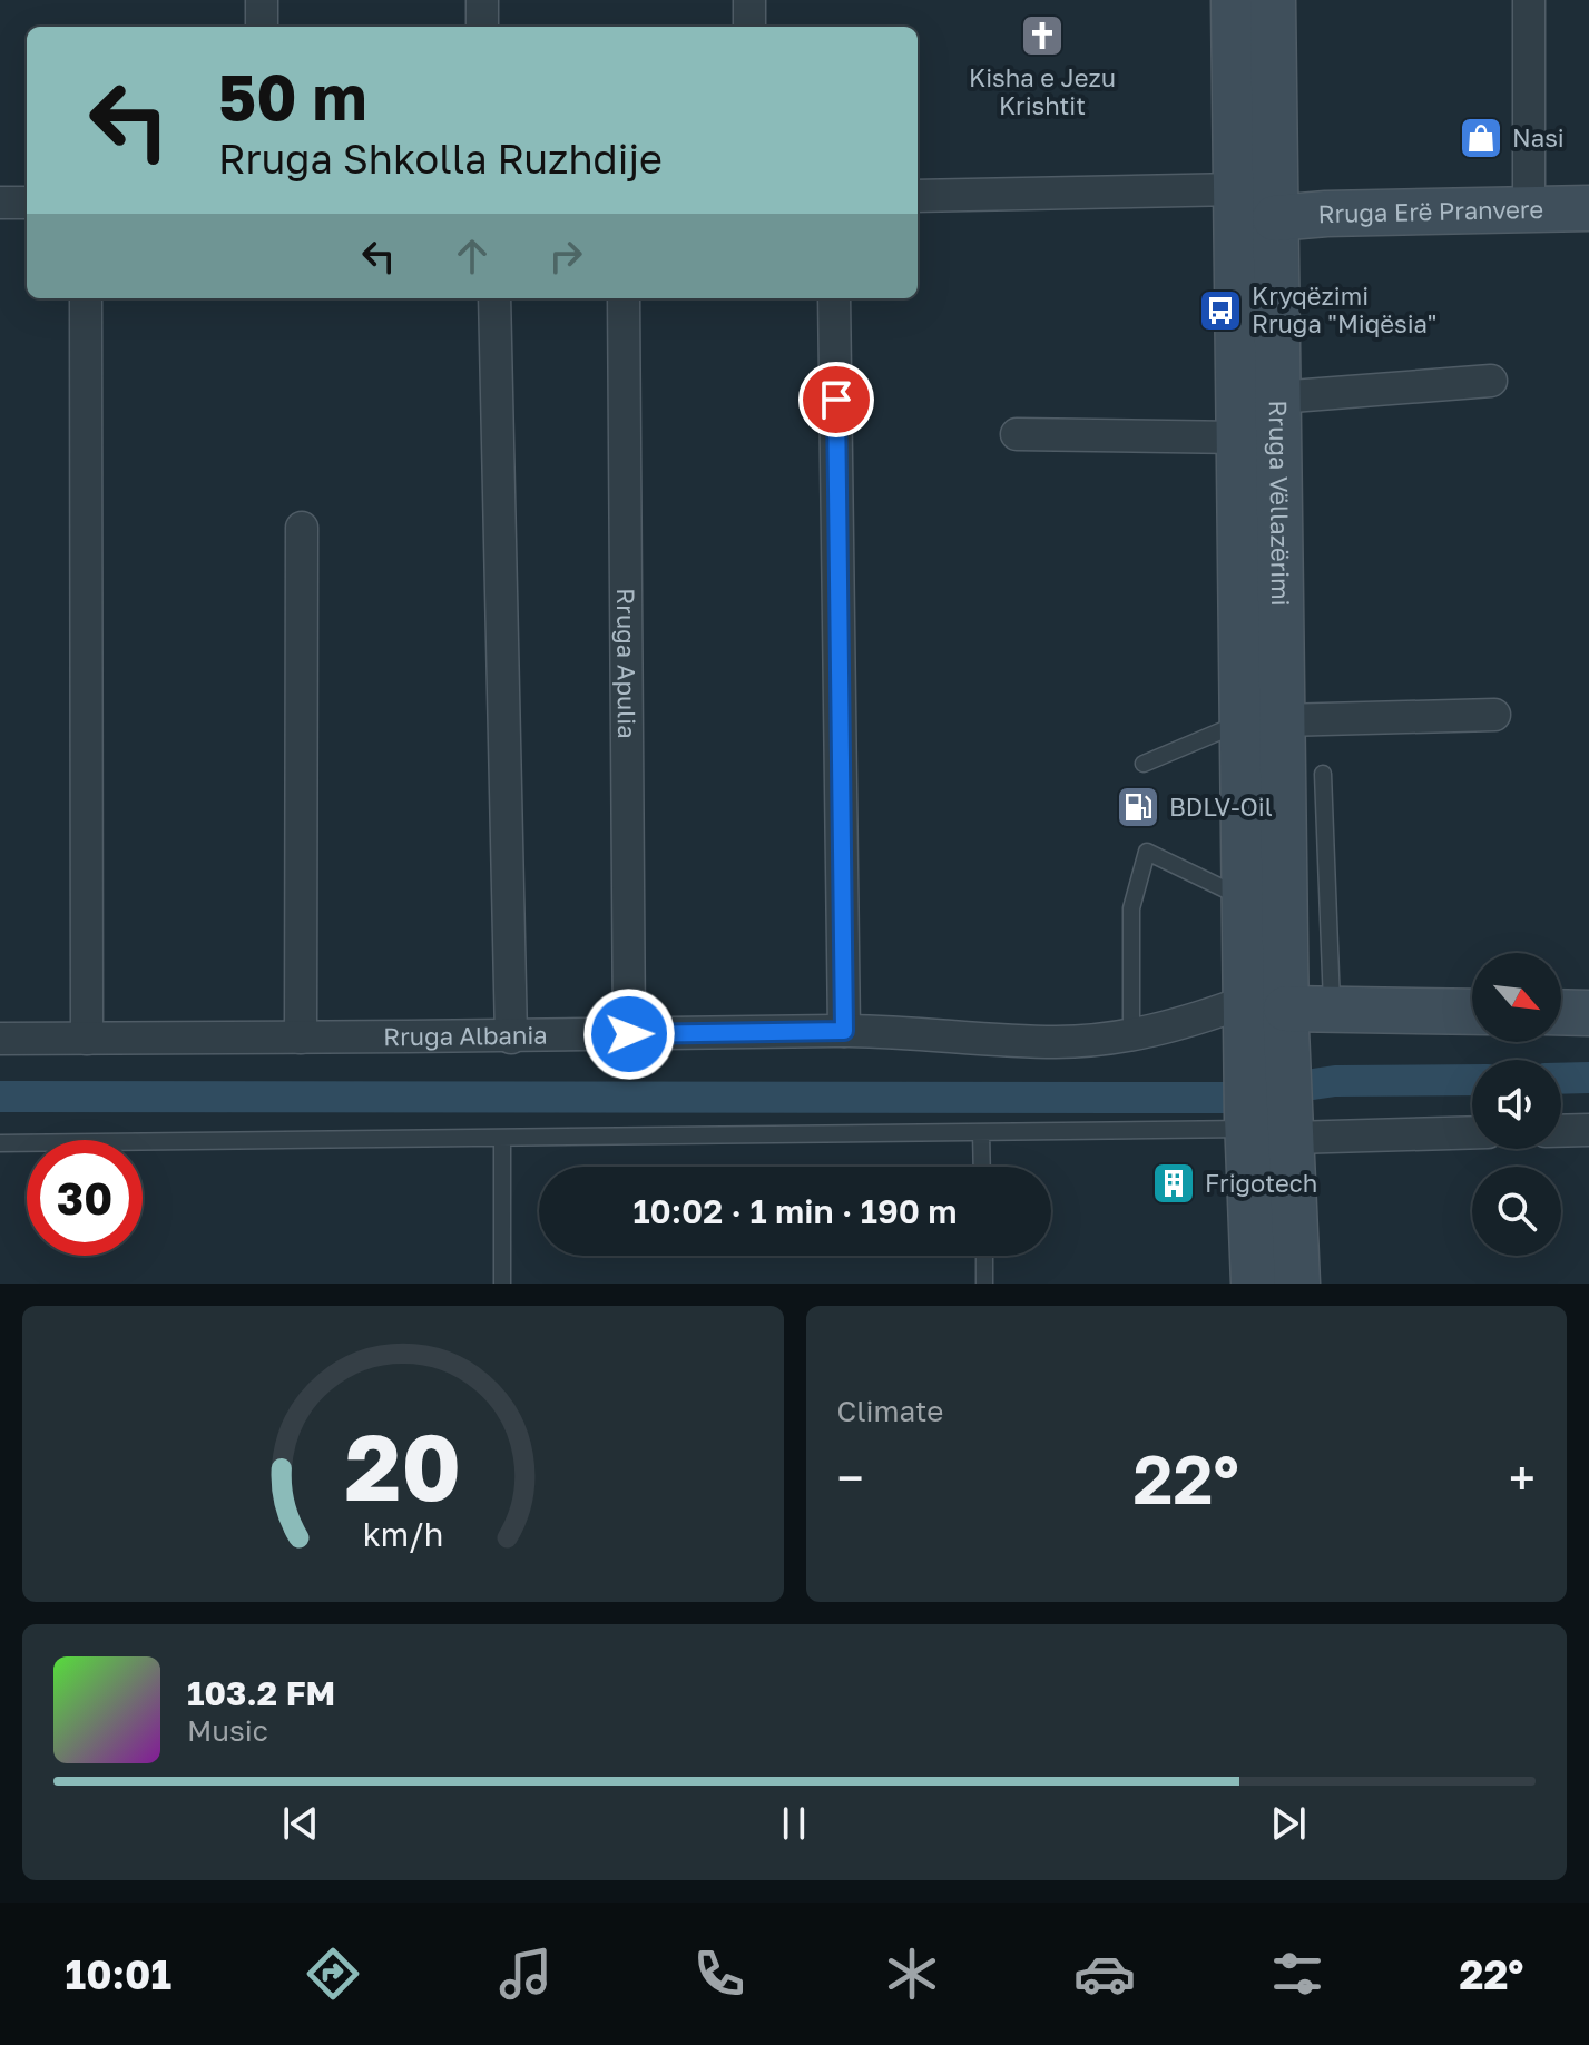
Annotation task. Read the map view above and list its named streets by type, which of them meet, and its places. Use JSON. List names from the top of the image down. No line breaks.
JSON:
{"streets":{"main road":["Rruga Erë Pranvere","Rruga Vëllazërimi"],"street":["Rruga Apulia","Rruga Albania"]},"crossings":[["Rruga Erë Pranvere","Rruga Vëllazërimi"],["Rruga Vëllazërimi","Rruga Albania"],["Rruga Apulia","Rruga Albania"]],"places":{"church":["Kisha e Jezu Krishtit"],"shop":["Nasi"],"bus stop":["Kryqëzimi Rruga \"Miqësia\""],"fuel station":["BDLV-Oil"],"building":["Frigotech"]},"north":"bottom right","page":{"turn":["50 m","Rruga Shkolla Ruzhdije"],"limit":"30","trip":"10:02 · 1 min · 190 m","tile":"Climate","heat":["−","22°","+"],"song":["103.2 FM","Music"],"tabs":["10:01","22°"],"gauge":["20","km/h"]}}
